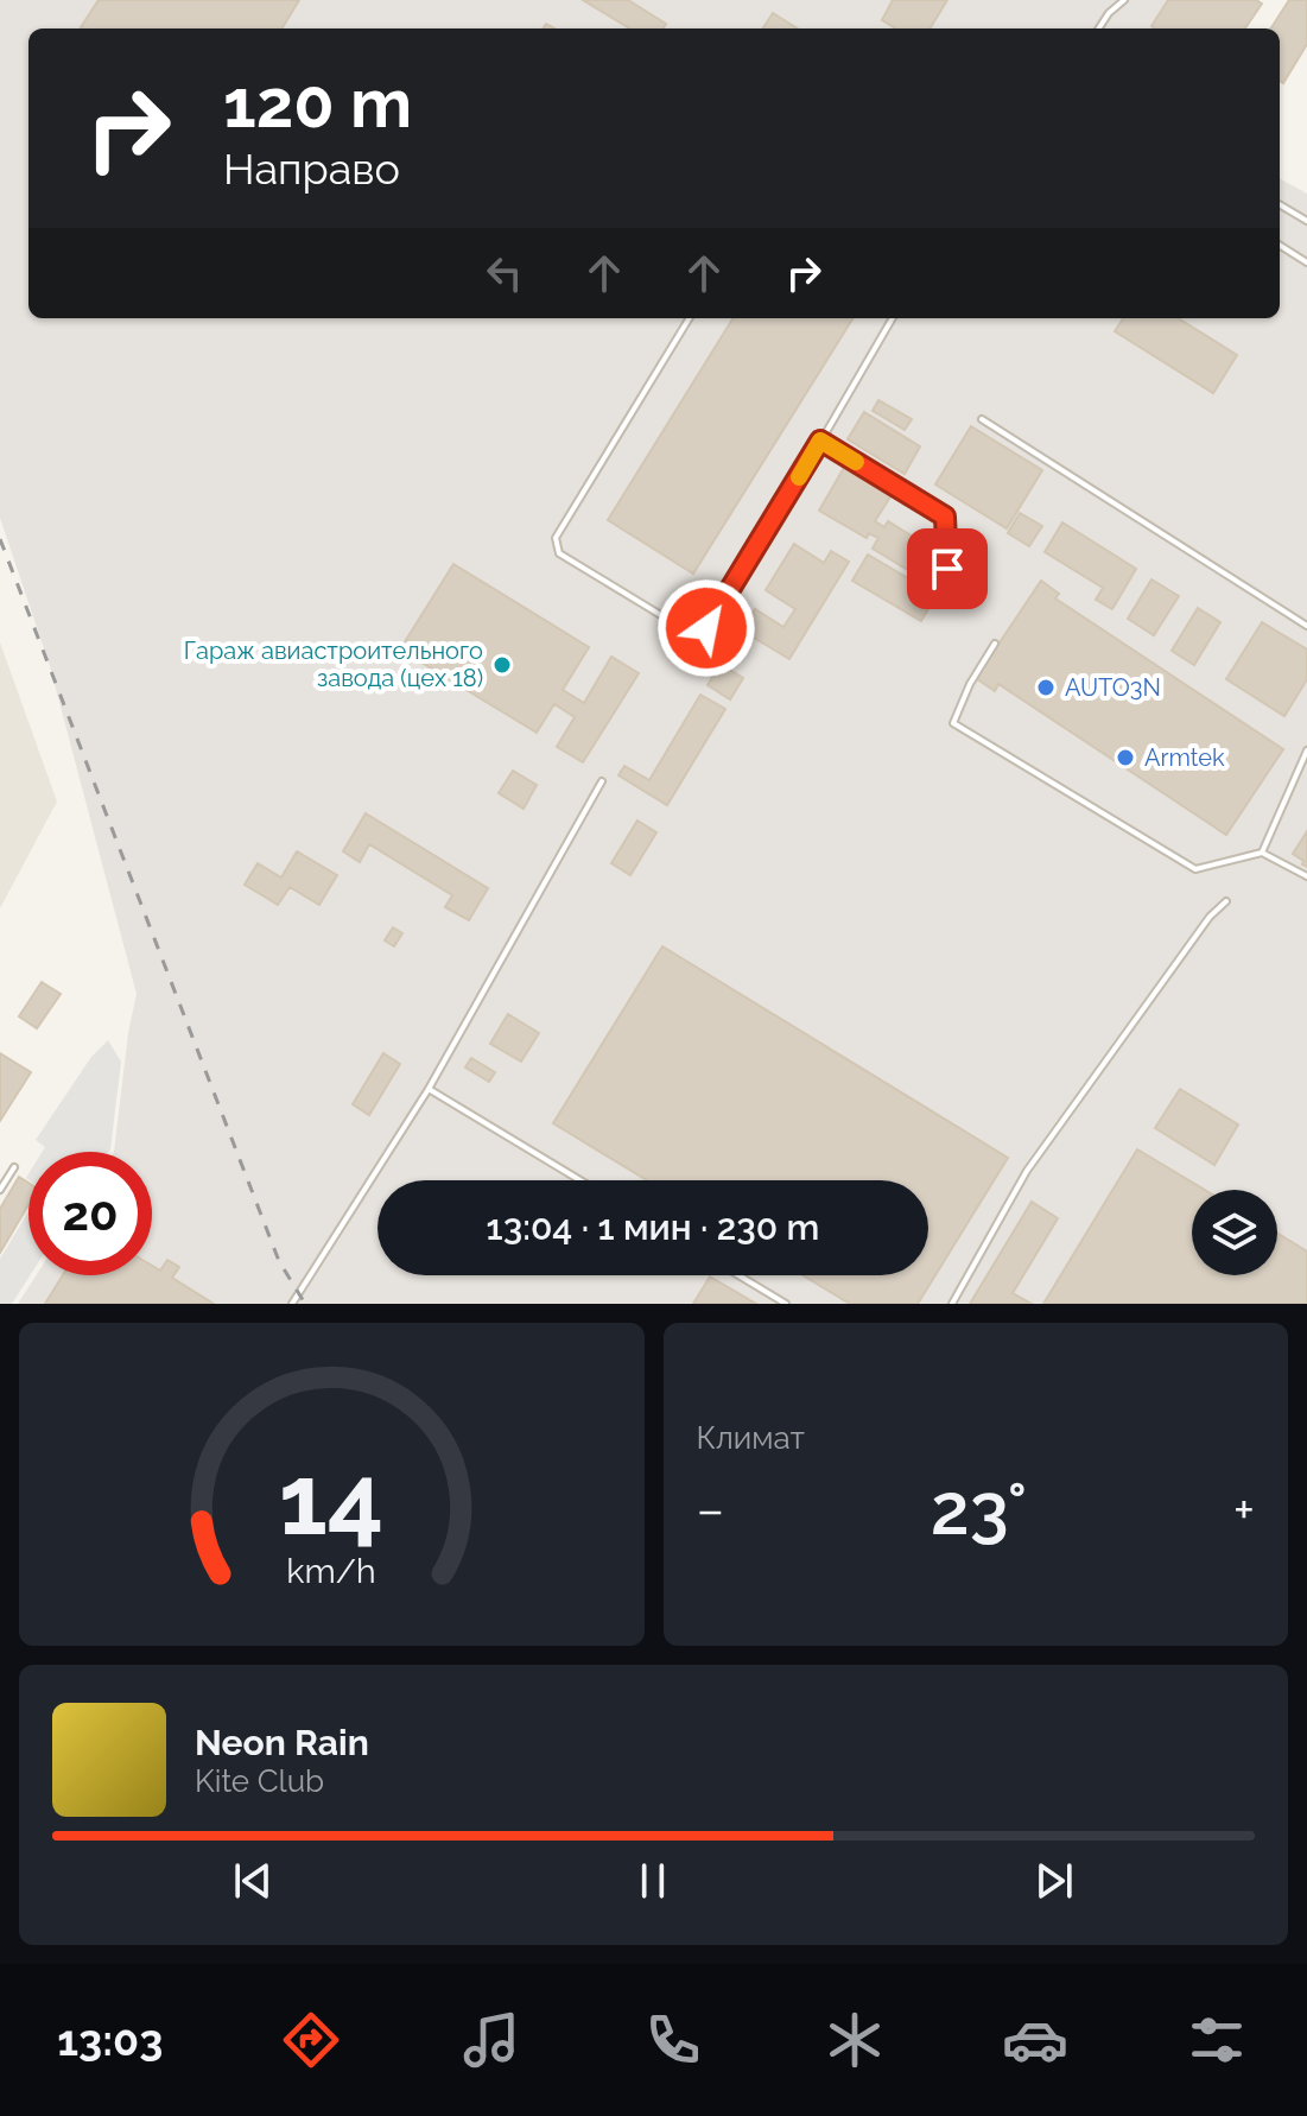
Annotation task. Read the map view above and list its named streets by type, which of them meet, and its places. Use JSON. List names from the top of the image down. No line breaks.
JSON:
{"places":["Гараж авиастроительного завода (цех 18)","AUTO3N","Armtek"],"page":{"turn":["120 m","Направо"],"limit":"20","trip":"13:04 · 1 мин · 230 m","tile":"Климат","heat":["−","23°","+"],"song":["Neon Rain","Kite Club"],"tabs":"13:03","gauge":["14","km/h"]}}
